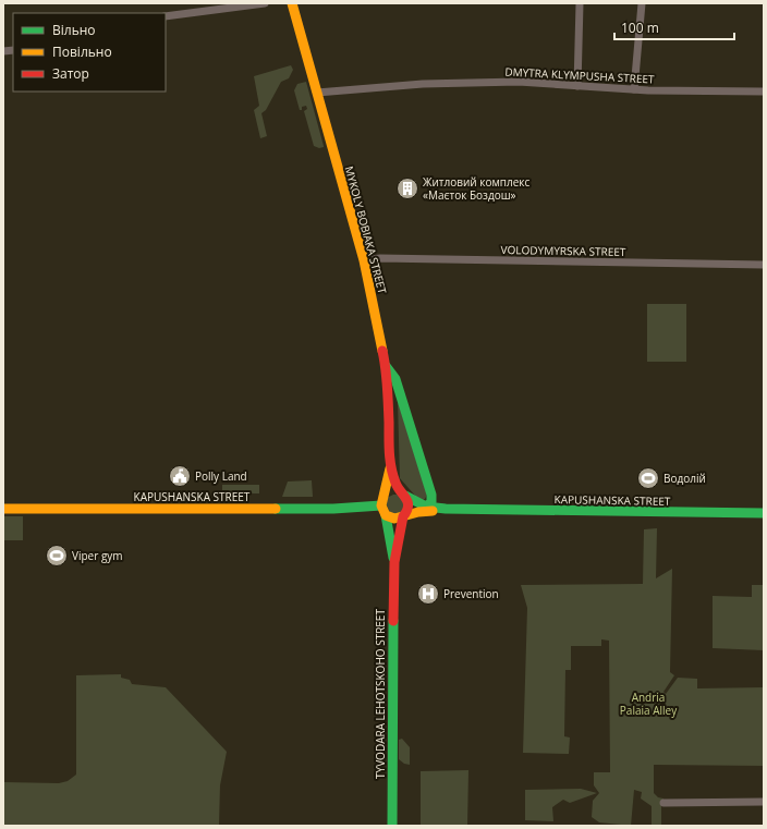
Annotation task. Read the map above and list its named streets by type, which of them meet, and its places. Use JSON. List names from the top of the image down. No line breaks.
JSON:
{"streets":{"street":["DMYTRA KLYMPUSHA STREET","MYKOLY BOBIAKA STREET","VOLODYMYRSKA STREET","KAPUSHANSKA STREET","TYVODARA LEHOTSKOHO STREET"]},"crossings":[["DMYTRA KLYMPUSHA STREET","MYKOLY BOBIAKA STREET"],["MYKOLY BOBIAKA STREET","VOLODYMYRSKA STREET"],["MYKOLY BOBIAKA STREET","KAPUSHANSKA STREET"],["MYKOLY BOBIAKA STREET","TYVODARA LEHOTSKOHO STREET"],["KAPUSHANSKA STREET","TYVODARA LEHOTSKOHO STREET"]],"parks":["Andria Palaia Alley"],"places":{"building":["Житловий комплекс «Маєток Боздош»"],"public building":["Polly Land"],"sports":["Водолій","Viper gym"],"hospital":["Prevention"]},"legend":["Вільно","Повільно","Затор"],"scale_bar":"100 m"}
